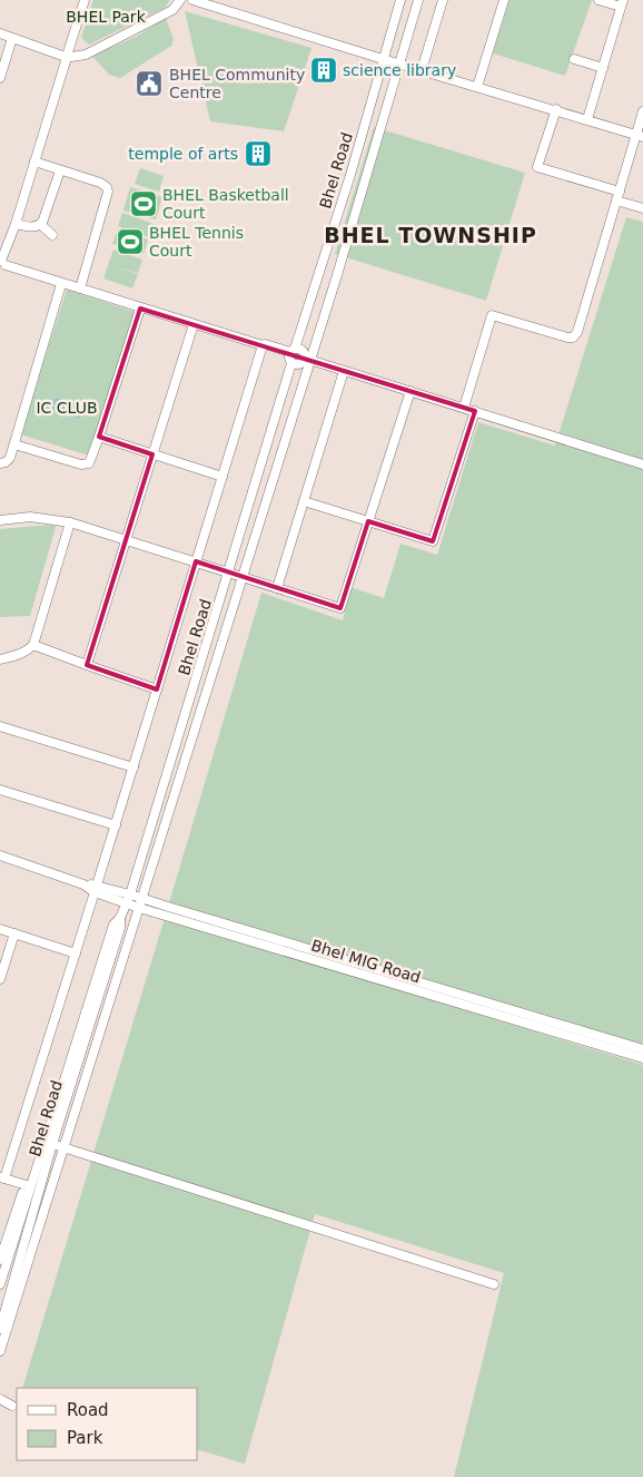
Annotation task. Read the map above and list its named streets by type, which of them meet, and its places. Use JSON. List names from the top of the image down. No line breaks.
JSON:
{"streets":{"street":["Bhel Road","Bhel MIG Road"]},"crossings":[["Bhel Road","Bhel MIG Road"]],"districts":["BHEL TOWNSHIP"],"parks":["BHEL Park","IC CLUB"],"places":{"building":["science library","temple of arts"],"public building":["BHEL Community Centre"],"sports":["BHEL Basketball Court","BHEL Tennis Court"]},"legend":["Road","Park"]}
